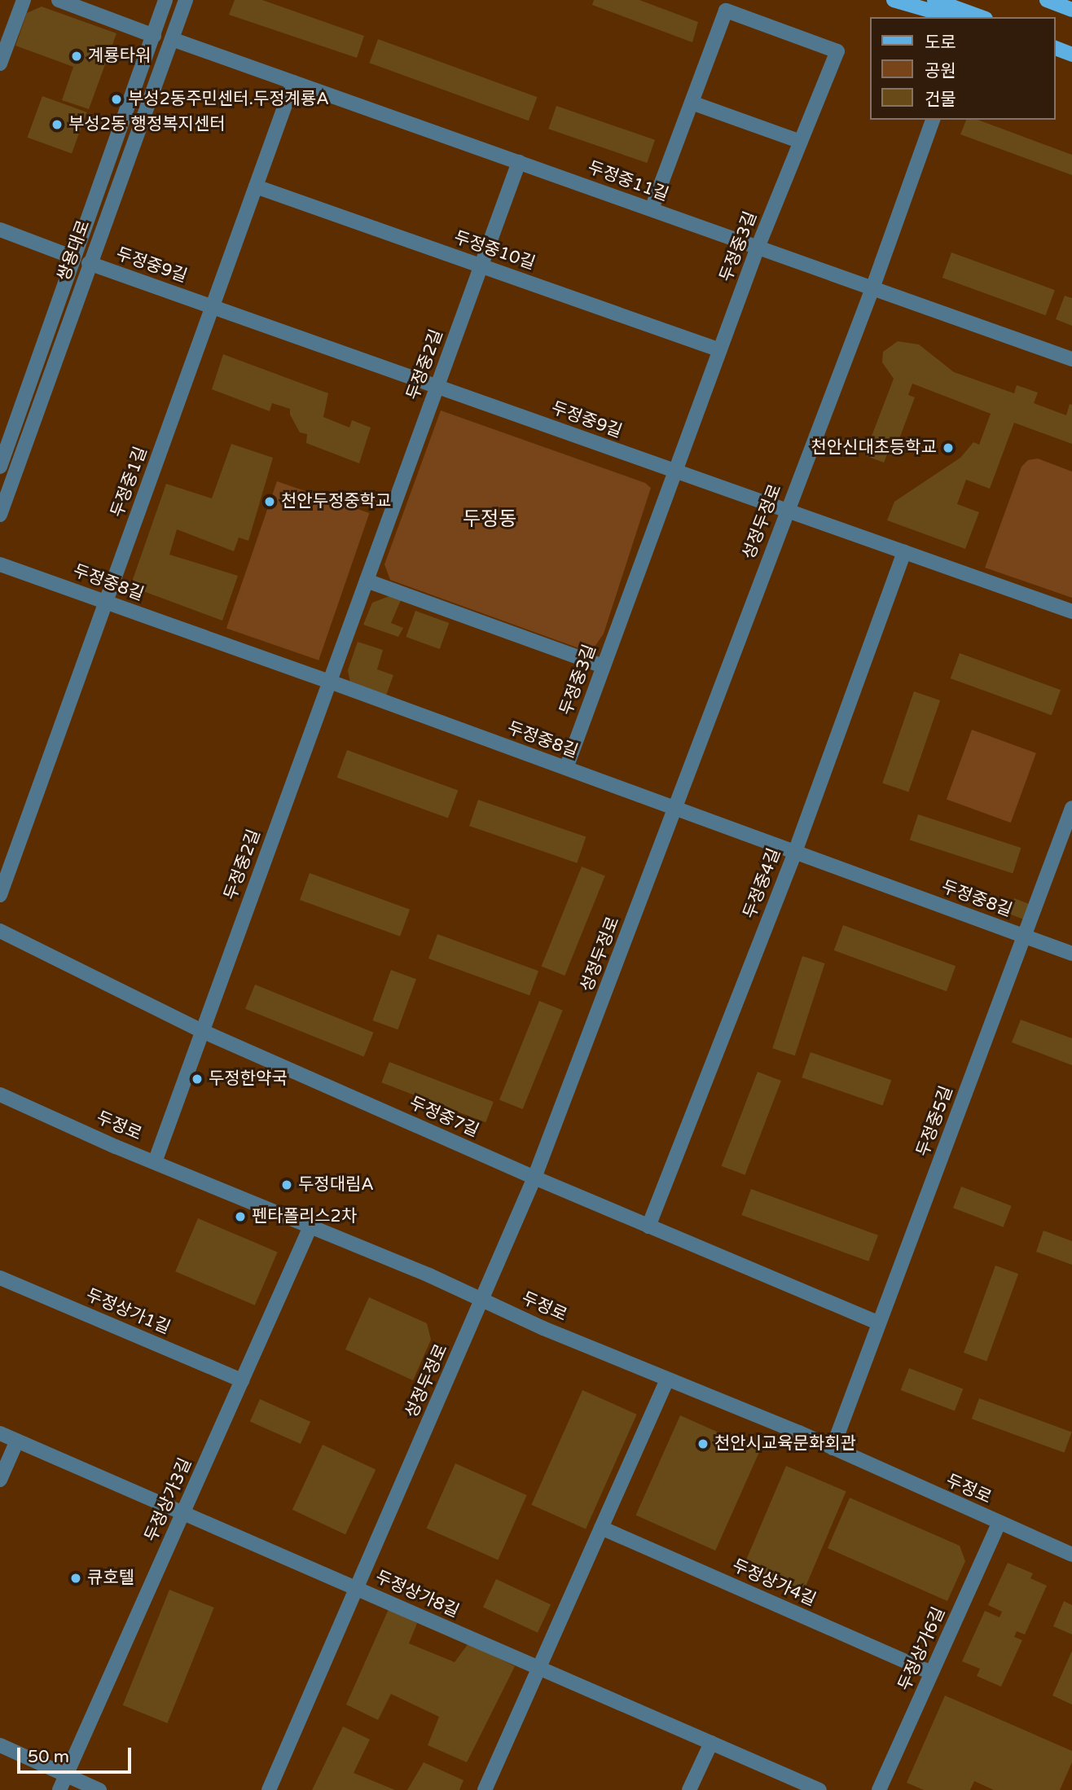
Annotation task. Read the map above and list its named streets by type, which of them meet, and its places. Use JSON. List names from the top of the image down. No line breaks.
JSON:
{"streets":{"street":["두정중11길","두정중3길","쌍용대로","두정중10길","두정중9길","두정중2길","두정중1길","성정두정로","두정중8길","두정중4길","두정중7길","두정중5길","두정로","두정상가1길","두정상가3길","두정상가4길","두정상가8길","두정상가6길"]},"crossings":[["두정중11길","두정중3길"],["두정중11길","쌍용대로"],["두정중11길","두정중2길"],["두정중11길","두정중1길"],["두정중11길","성정두정로"],["두정중3길","두정중10길"],["두정중3길","두정중9길"],["두정중3길","두정중8길"],["쌍용대로","두정중9길"],["두정중10길","두정중2길"],["두정중10길","두정중1길"],["두정중9길","두정중2길"],["두정중9길","두정중1길"],["두정중9길","성정두정로"],["두정중9길","두정중4길"],["두정중2길","두정중8길"],["두정중2길","두정중7길"],["두정중2길","두정로"],["두정중1길","두정중8길"],["성정두정로","두정중8길"],["성정두정로","두정중7길"],["성정두정로","두정로"],["성정두정로","두정상가8길"],["두정중8길","두정중4길"],["두정중8길","두정중5길"],["두정중4길","두정중7길"],["두정중7길","두정중5길"],["두정중5길","두정로"],["두정로","두정상가3길"],["두정로","두정상가6길"],["두정상가1길","두정상가3길"],["두정상가3길","두정상가8길"],["두정상가4길","두정상가6길"]],"districts":["두정동"],"places":["계룡타워","부성2동주민센터.두정계룡A","부성2동 행정복지센터","천안신대초등학교","천안두정중학교","두정한약국","두정대림A","펜타폴리스2차","천안시교육문화회관","큐호텔"],"legend":["도로","공원","건물"],"scale_bar":"50 m"}
